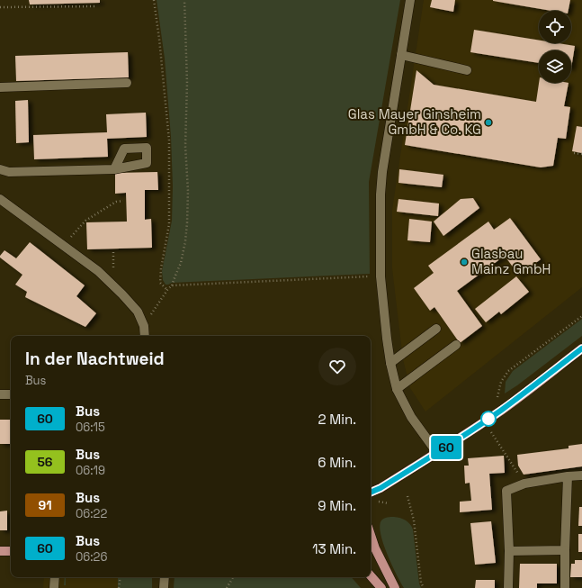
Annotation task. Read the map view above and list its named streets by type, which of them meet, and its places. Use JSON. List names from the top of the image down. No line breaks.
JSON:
{"places":["Glas Mayer Ginsheim GmbH & Co. KG","Glasbau Mainz GmbH"],"lines":["bus line 60"],"page":{"on_map":"60","heading":["In der Nachtweid","Bus"],"list":[{"mark":"60","name":"Bus","note":"06:15","value":"2 Min."},{"mark":"56","name":"Bus","note":"06:19","value":"6 Min."},{"mark":"91","name":"Bus","note":"06:22","value":"9 Min."},{"mark":"60","name":"Bus","note":"06:26","value":"13 Min."}]}}
